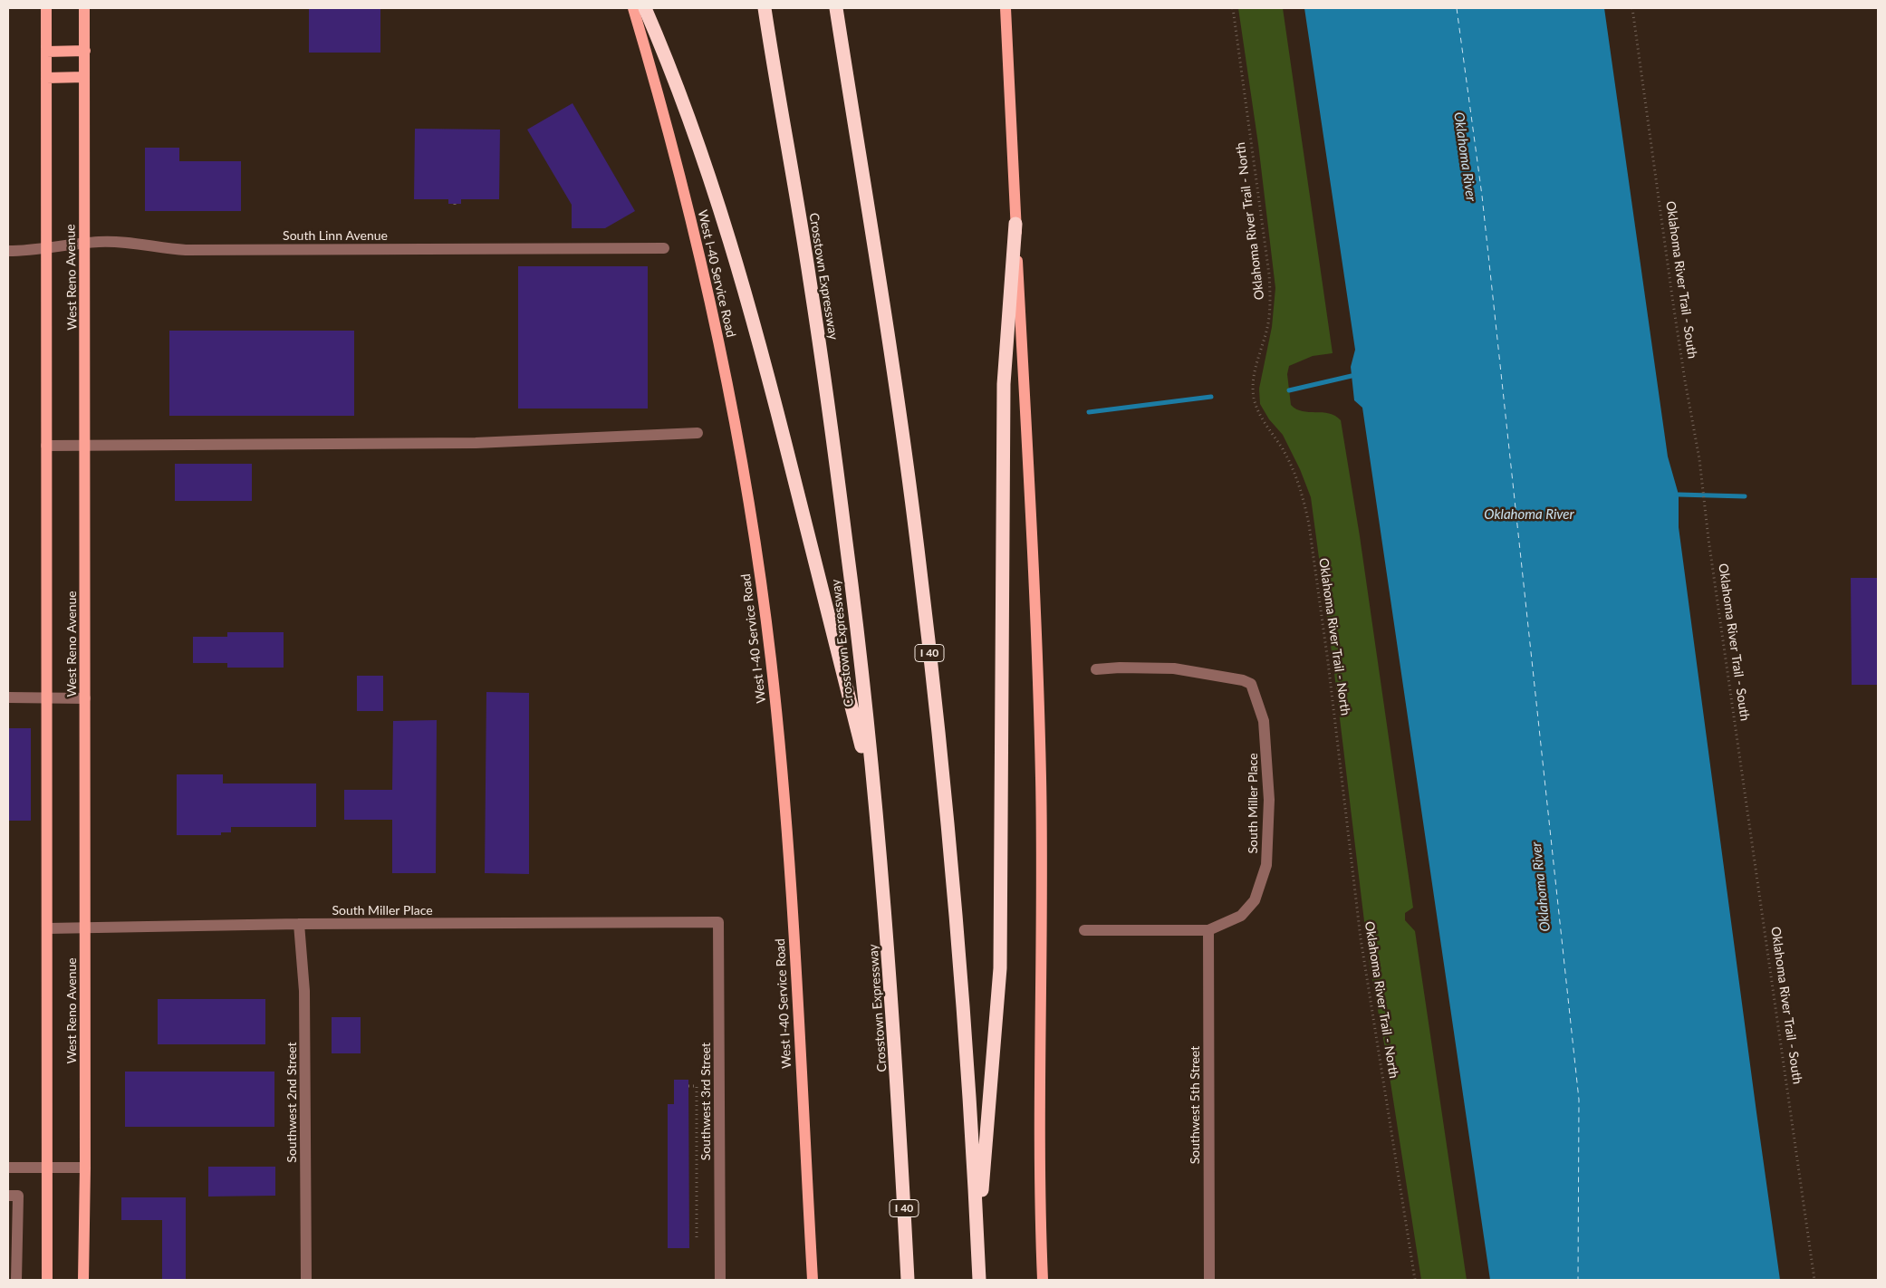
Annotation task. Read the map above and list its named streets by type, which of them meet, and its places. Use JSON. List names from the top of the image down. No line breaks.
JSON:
{"streets":{"highway":["Crosstown Expressway","I 40"],"main road":["West I-40 Service Road","West Reno Avenue"],"street":["South Linn Avenue","South Miller Place","Southwest 3rd Street","Southwest 2nd Street","Southwest 5th Street"],"path":["Oklahoma River Trail - North","Oklahoma River Trail - South"]},"crossings":[["South Linn Avenue","West Reno Avenue"],["West Reno Avenue","South Miller Place"],["South Miller Place","Southwest 3rd Street"],["South Miller Place","Southwest 2nd Street"],["South Miller Place","Southwest 5th Street"]],"water":["Oklahoma River"]}
